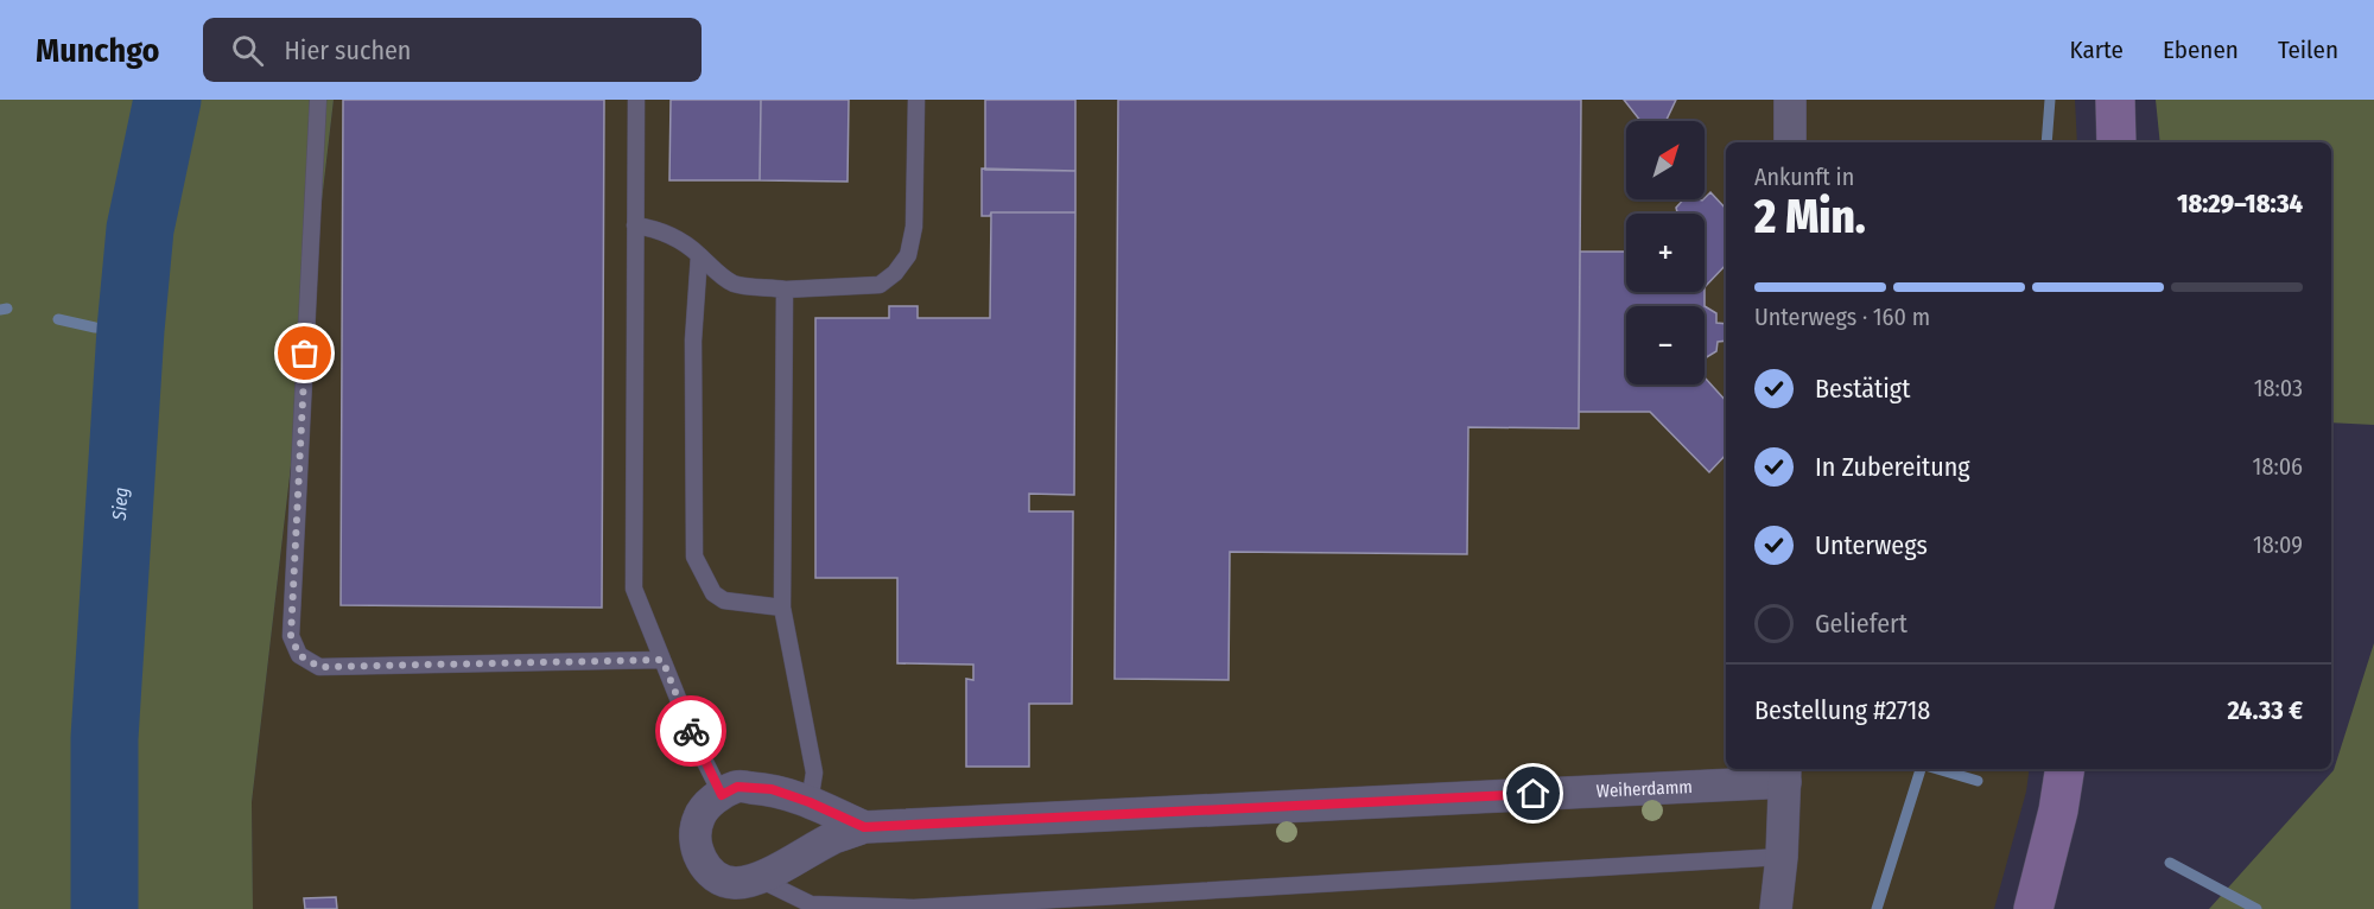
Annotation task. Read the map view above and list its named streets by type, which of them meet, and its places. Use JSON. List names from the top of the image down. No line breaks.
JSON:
{"streets":{"street":["Weiherdamm"]},"water":["Sieg"],"north":"top right","page":{"header":"Munchgo","search":"Hier suchen","nav":["Karte","Ebenen","Teilen"],"map_buttons":["+","−"],"heading":["2 Min.","Ankunft in","18:29–18:34"],"panel":["Bestellung #2718","24.33 €"],"bar":"Unterwegs · 160 m","list":[["Bestätigt","18:03"],["In Zubereitung","18:06"],["Unterwegs","18:09"],"Geliefert"]}}
